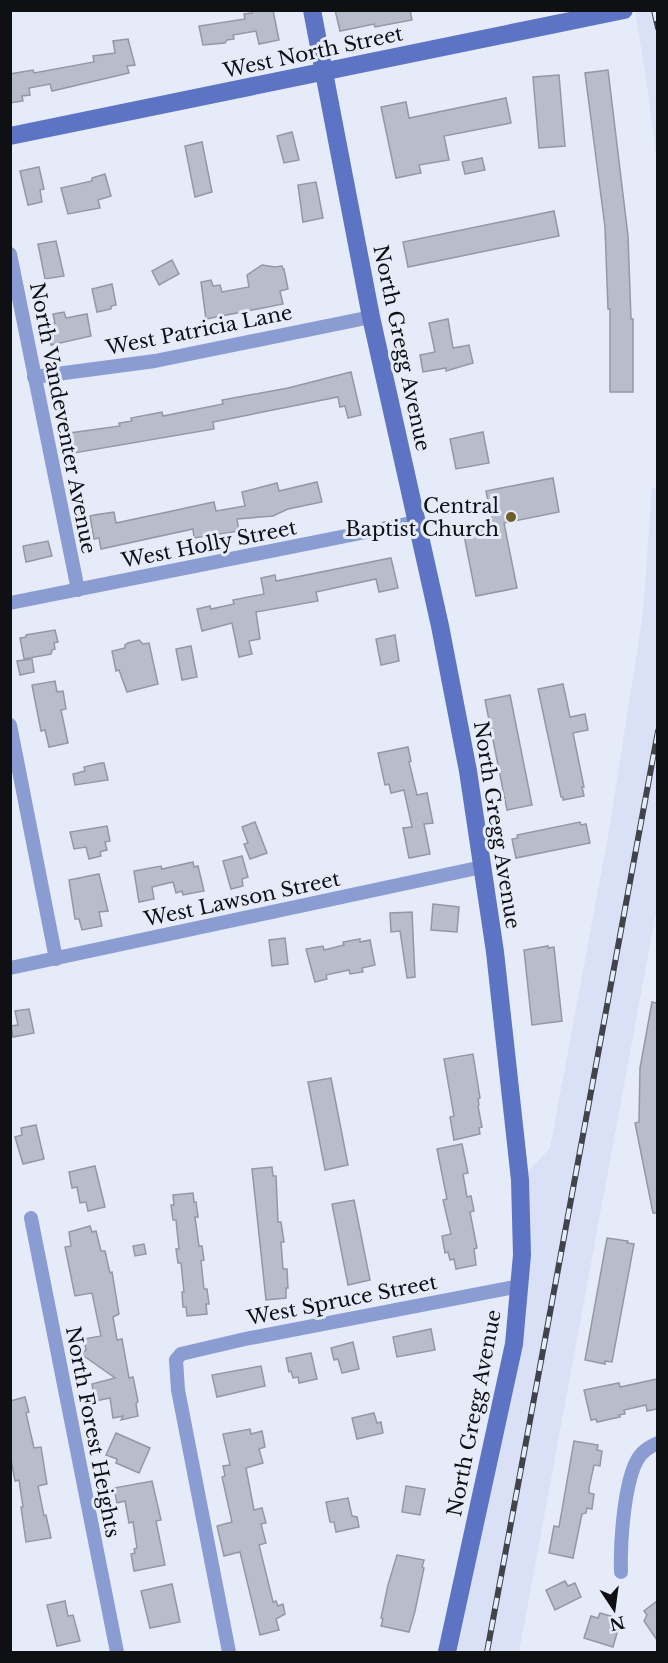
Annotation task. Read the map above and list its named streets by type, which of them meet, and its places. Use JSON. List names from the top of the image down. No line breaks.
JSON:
{"streets":{"main road":["West North Street","North Gregg Avenue"],"street":["West Patricia Lane","North Vandeventer Avenue","West Holly Street","West Lawson Street","West Spruce Street","North Forest Heights"]},"crossings":[["West North Street","North Gregg Avenue"],["West Patricia Lane","North Gregg Avenue"],["West Patricia Lane","North Vandeventer Avenue"],["North Gregg Avenue","West Holly Street"],["North Gregg Avenue","West Lawson Street"],["North Gregg Avenue","West Spruce Street"],["North Vandeventer Avenue","West Holly Street"]],"places":["Central Baptist Church"],"north":"bottom"}
